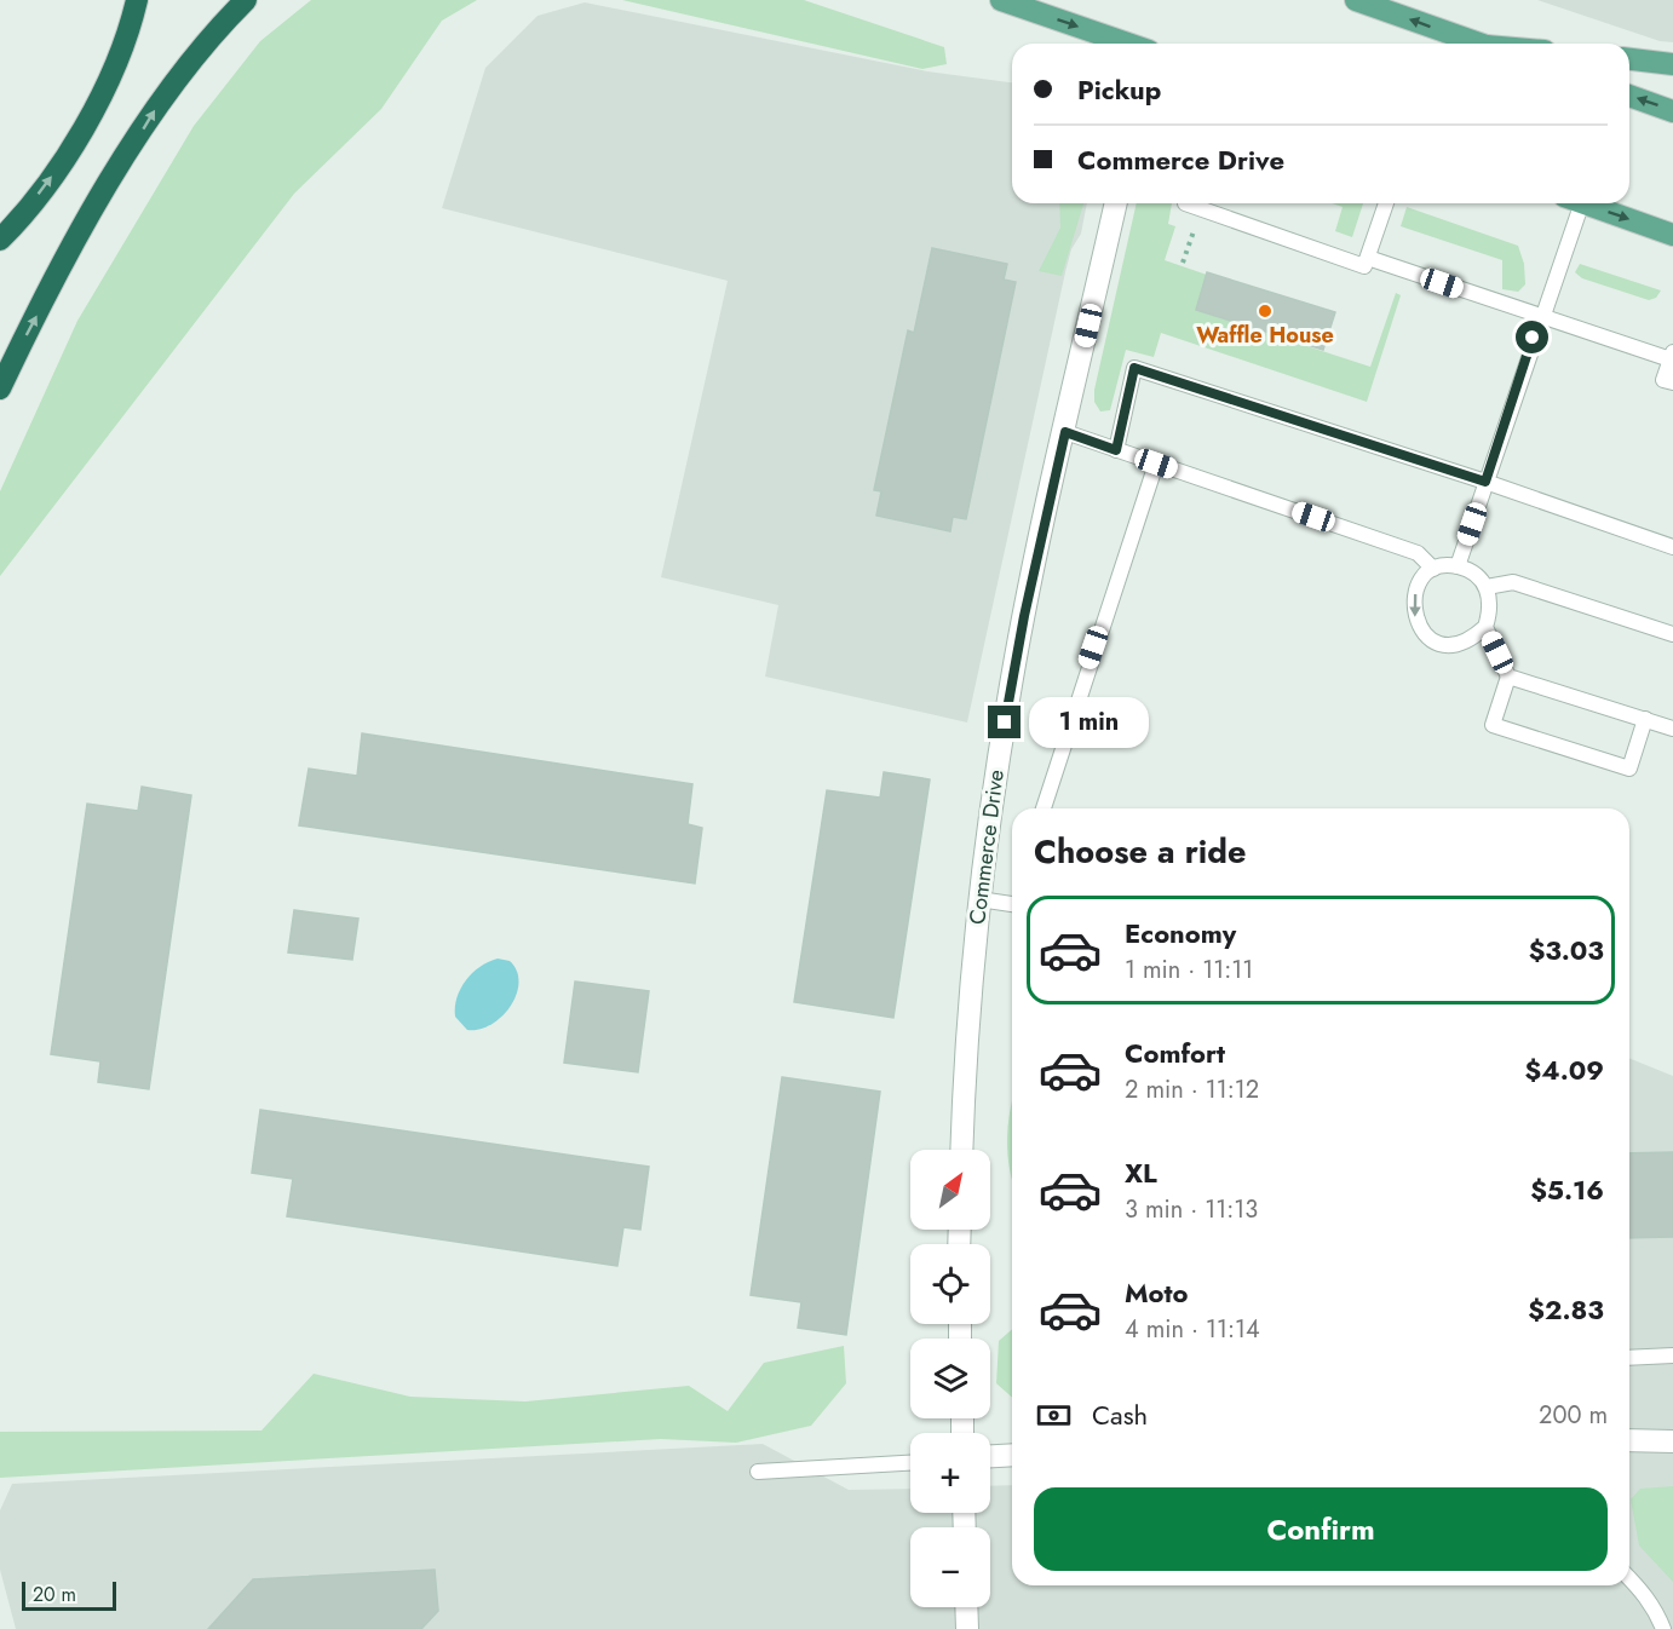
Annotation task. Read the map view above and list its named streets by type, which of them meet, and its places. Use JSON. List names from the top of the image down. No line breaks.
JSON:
{"streets":{"street":["Commerce Drive"]},"places":["Waffle House"],"scale_bar":"20 m","north":"top right","page":{"banner":["Pickup","Commerce Drive"],"bubble":"1 min","heading":"Choose a ride","list":[{"name":"Economy","note":"1 min · 11:11","value":"$3.03"},{"name":"Comfort","note":"2 min · 11:12","value":"$4.09"},{"name":"XL","note":"3 min · 11:13","value":"$5.16"},{"name":"Moto","note":"4 min · 11:14","value":"$2.83"}],"map_buttons":["+","−"],"pay":["Cash","200 m"],"buttons":"Confirm","scale":"20 m"}}
